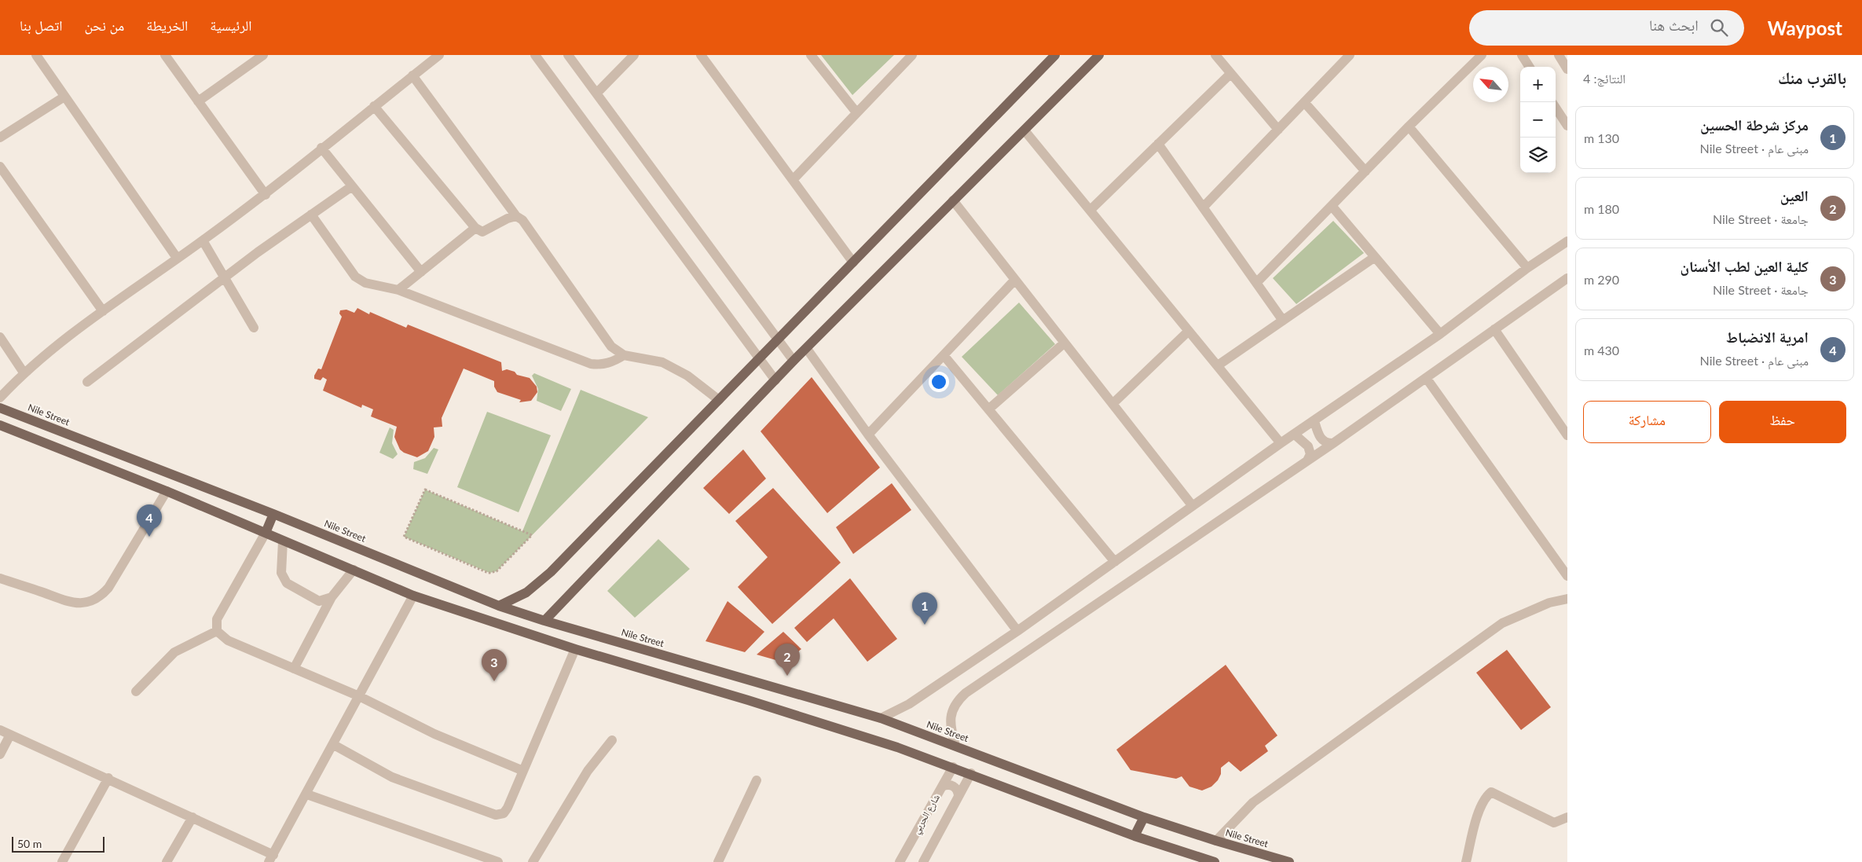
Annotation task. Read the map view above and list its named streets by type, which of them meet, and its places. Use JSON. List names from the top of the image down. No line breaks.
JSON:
{"streets":{"main road":["Nile Street"],"street":["شارع الحربي"]},"scale_bar":"50 m","north":"top left","page":{"header":"Waypost","search":"ابحث هنا","nav":["الرئيسية","الخريطة","من نحن","اتصل بنا"],"heading":["بالقرب منك","النتائج: 4"],"map_buttons":["+","−"],"list":[{"mark":"1","name":"مركز شرطة الحسين","note":"مبنى عام · Nile Street","value":"130 m"},{"mark":"2","name":"العين","note":"جامعة · Nile Street","value":"180 m"},{"mark":"3","name":"كلية العين لطب الأسنان","note":"جامعة · Nile Street","value":"290 m"},{"mark":"4","name":"امرية الانضباط","note":"مبنى عام · Nile Street","value":"430 m"}],"buttons":["حفظ","مشاركة"],"pins":["4","1","2","3"],"scale":"50 m"}}
